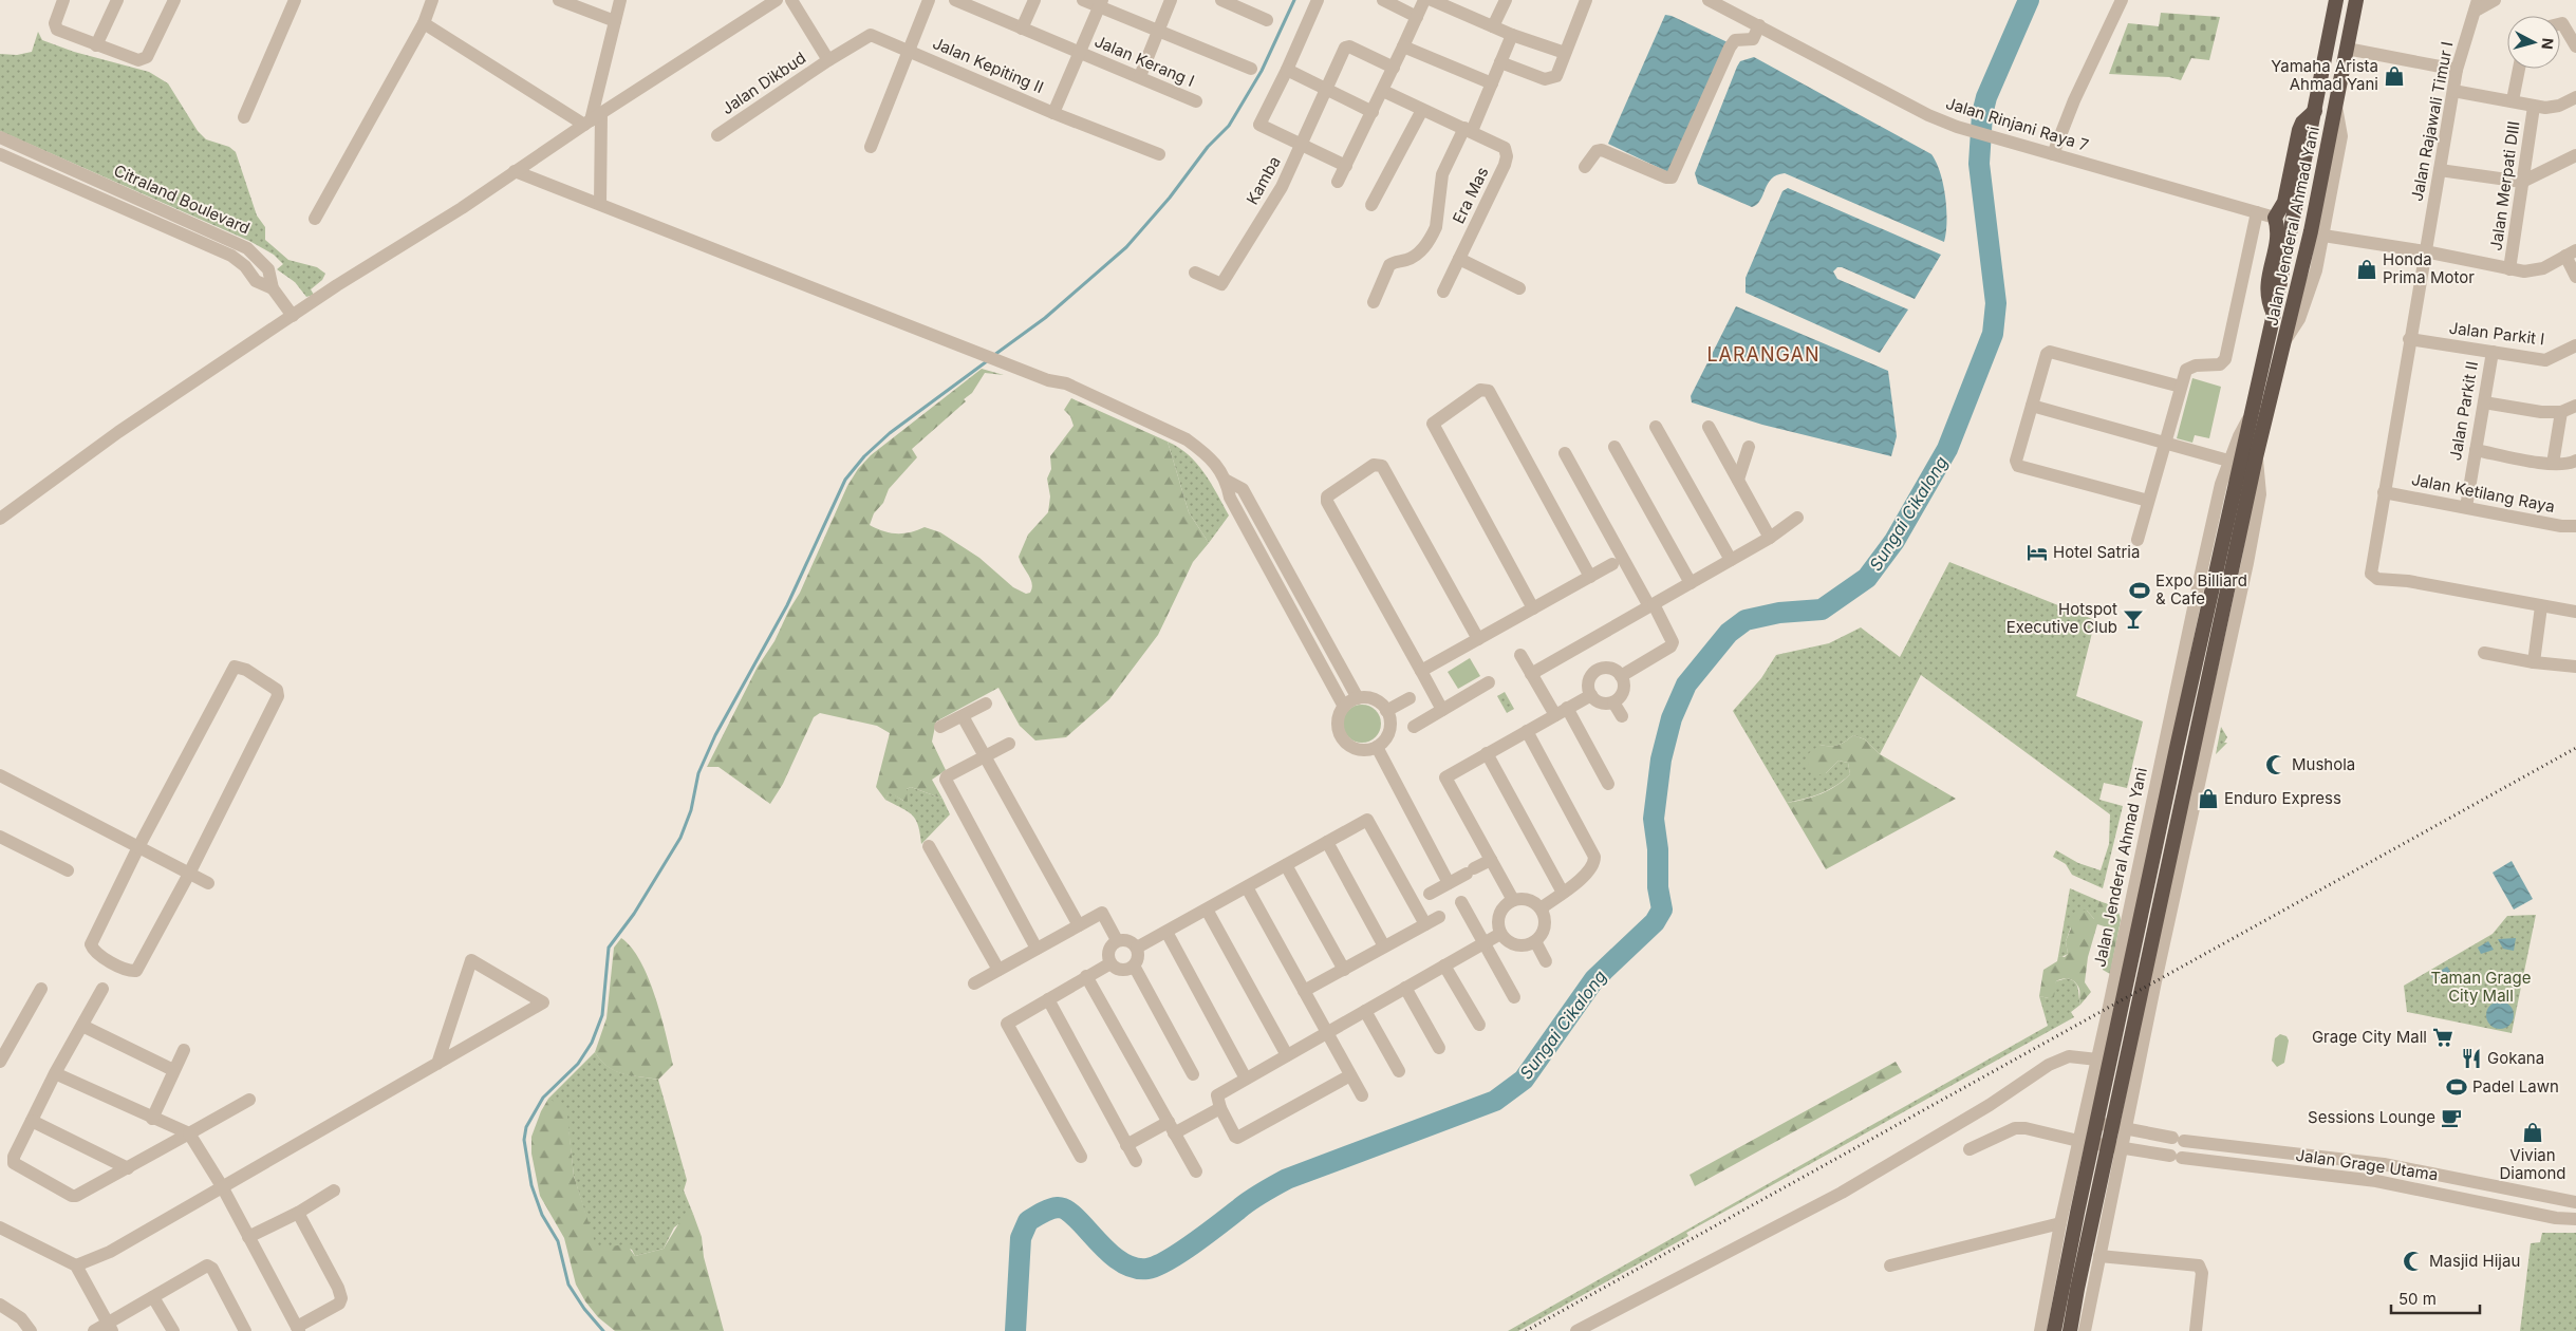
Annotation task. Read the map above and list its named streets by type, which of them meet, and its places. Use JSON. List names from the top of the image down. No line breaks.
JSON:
{"streets":{"highway":["Jalan Jenderal Ahmad Yani"],"street":["Jalan Kerang I","Jalan Kepiting II","Jalan Dikbud","Jalan Rajawali Timur I","Jalan Rinjani Raya 7","Kamba","Jalan Merpati DIII","Era Mas","Citraland Boulevard","Jalan Parkit I","Jalan Parkit II","Jalan Ketilang Raya","Jalan Grage Utama"]},"crossings":[["Jalan Kepiting II","Jalan Dikbud"],["Jalan Rajawali Timur I","Jalan Parkit I"],["Jalan Rajawali Timur I","Jalan Ketilang Raya"],["Jalan Jenderal Ahmad Yani","Jalan Grage Utama"],["Jalan Parkit I","Jalan Parkit II"],["Jalan Parkit II","Jalan Ketilang Raya"]],"districts":["LARANGAN"],"water":["Sungai Cikalong"],"parks":["Taman Grage City Mall"],"places":{"shop":["Yamaha Arista Ahmad Yani","Honda Prima Motor","Enduro Express","Vivian Diamond"],"hotel":["Hotel Satria"],"sports":["Expo Billiard & Cafe","Padel Lawn"],"bar":["Hotspot Executive Club"],"mosque":["Mushola","Masjid Hijau"],"supermarket":["Grage City Mall"],"restaurant":["Gokana"],"cafe":["Sessions Lounge"]},"scale_bar":"50 m","north":"right"}
